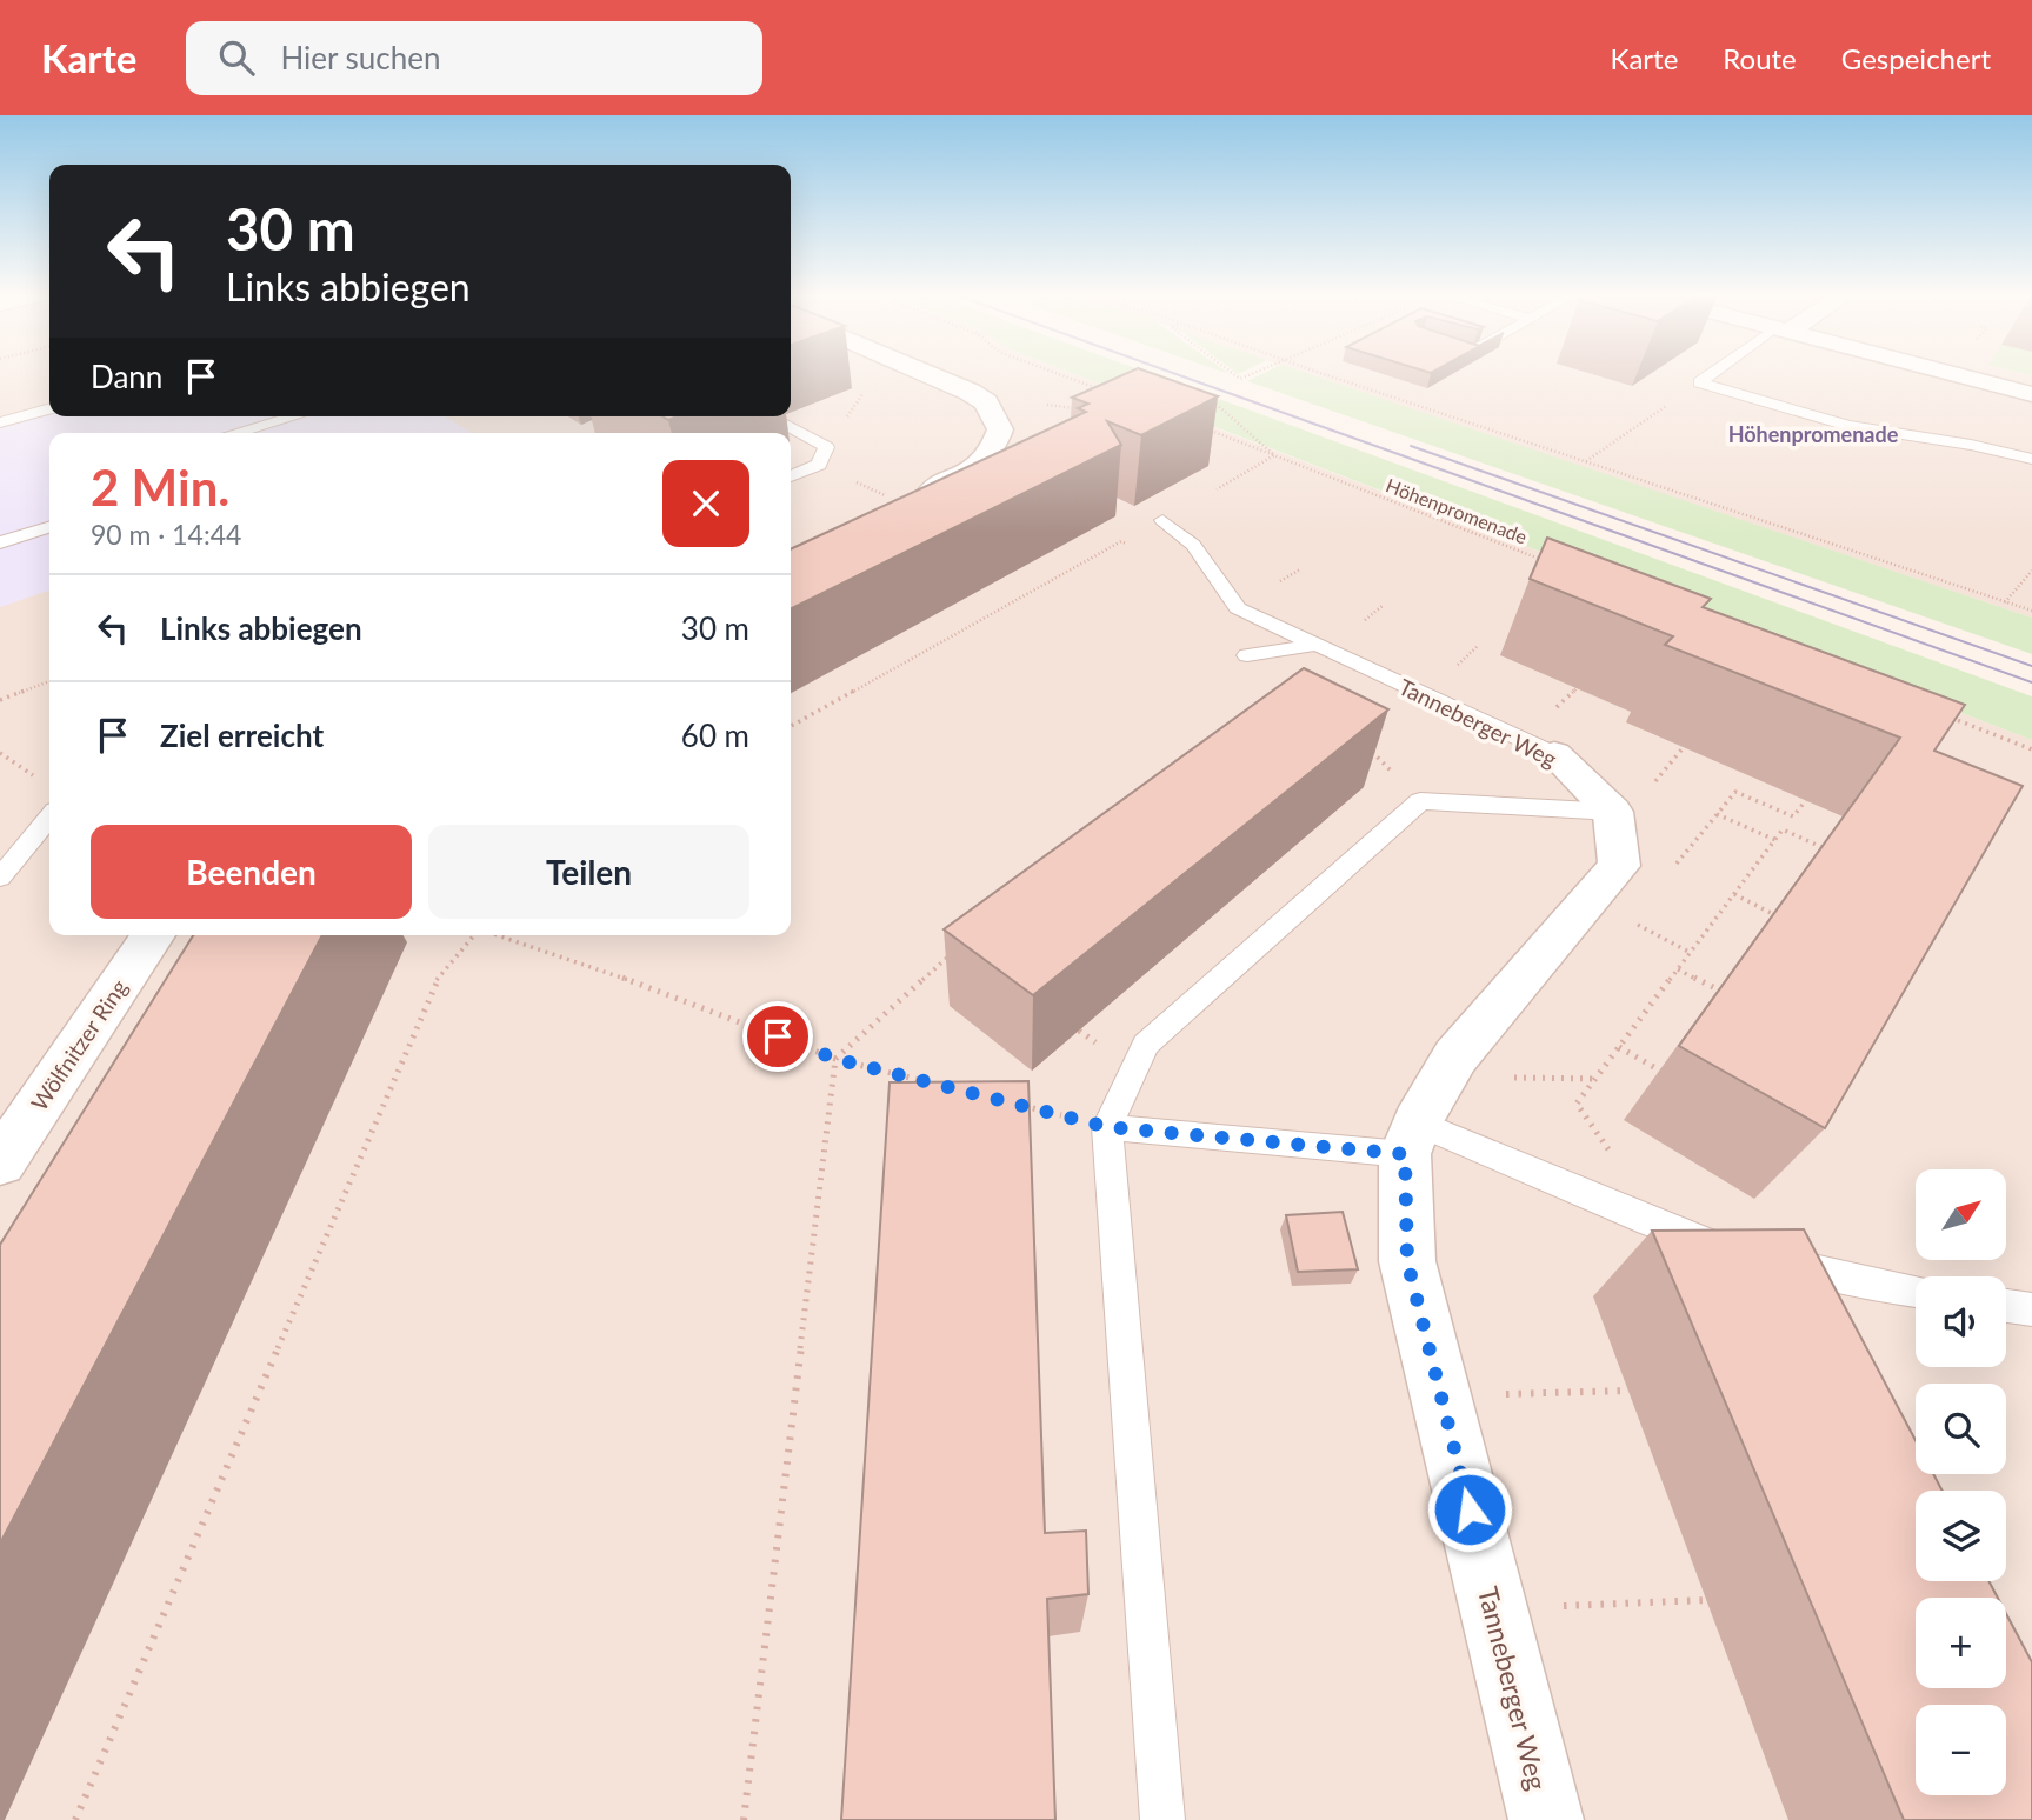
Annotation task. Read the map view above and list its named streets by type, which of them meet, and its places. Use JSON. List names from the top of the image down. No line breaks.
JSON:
{"streets":{"street":["Tanneberger Weg","Wölfnitzer Ring"],"path":["Höhenpromenade"]},"districts":["Höhenpromenade"],"north":"top right","page":{"header":"Karte","search":"Hier suchen","nav":["Karte","Route","Gespeichert"],"turn":["30 m","Links abbiegen"],"then":"Dann","heading":["2 Min.","90 m · 14:44"],"list":[{"name":"Links abbiegen","value":"30 m"},{"name":"Ziel erreicht","value":"60 m"}],"buttons":["Beenden","Teilen"],"map_buttons":["+","−"]}}
